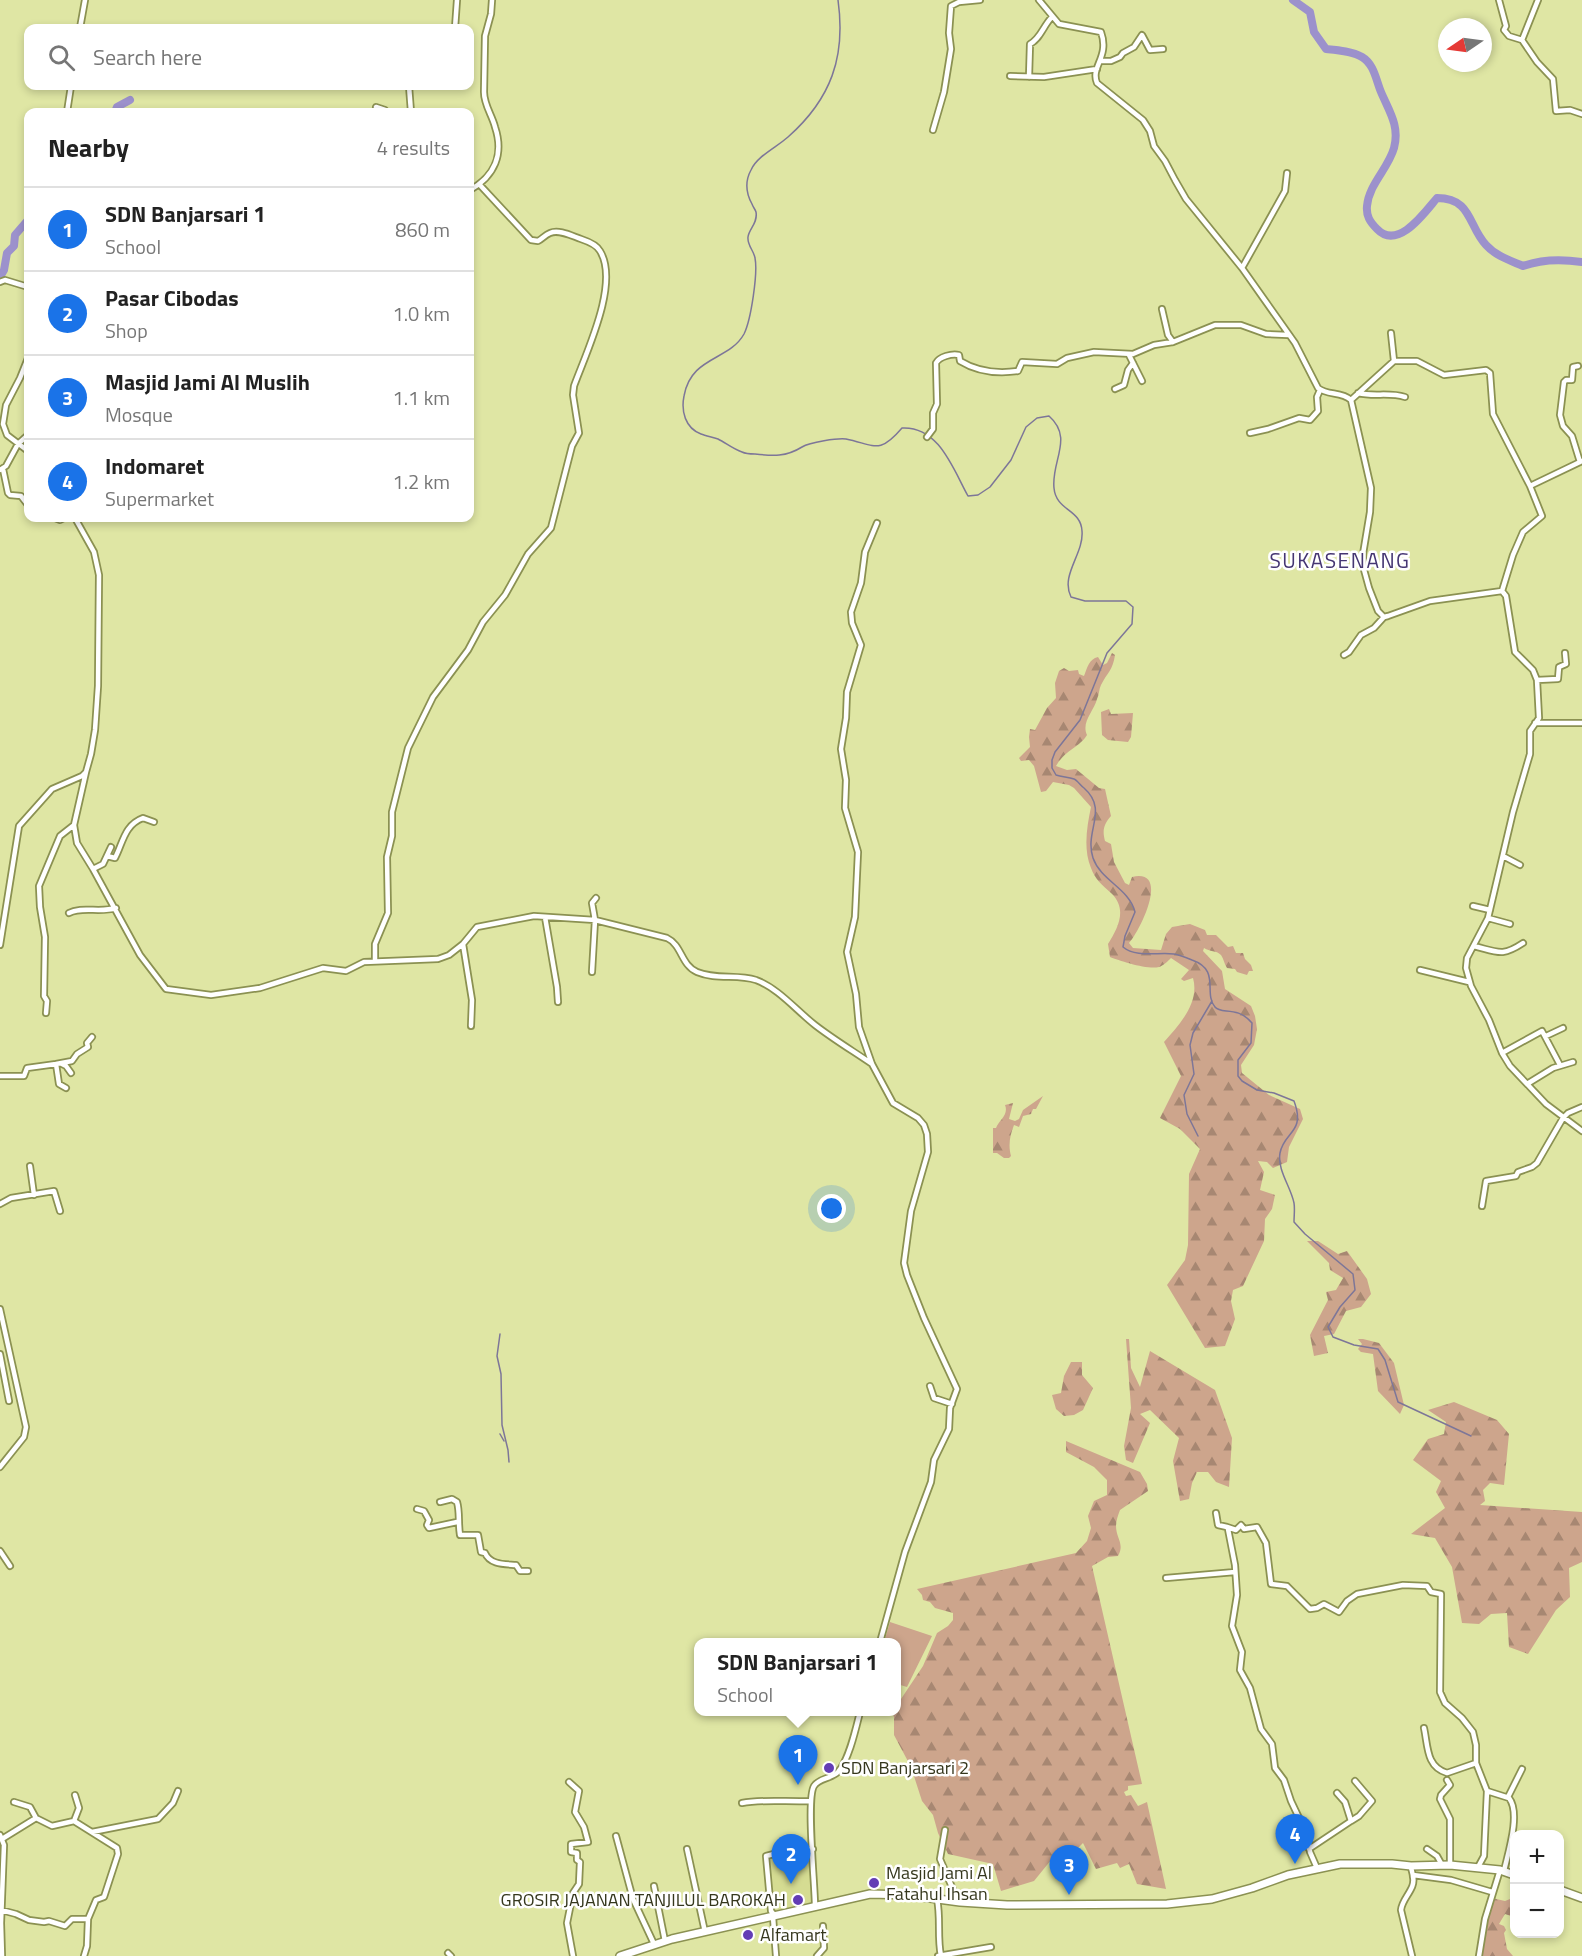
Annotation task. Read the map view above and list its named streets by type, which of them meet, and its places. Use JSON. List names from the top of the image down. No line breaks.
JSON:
{"districts":["SUKASENANG"],"places":["SDN Banjarsari 2","Masjid Jami Al Fatahul Ihsan","GROSIR JAJANAN TANJILUL BAROKAH","Alfamart"],"north":"left","page":{"search":"Search here","heading":["Nearby","4 results"],"list":[{"mark":"1","name":"SDN Banjarsari 1","note":"School","value":"860 m"},{"mark":"2","name":"Pasar Cibodas","note":"Shop","value":"1.0 km"},{"mark":"3","name":"Masjid Jami Al Muslih","note":"Mosque","value":"1.1 km"},{"mark":"4","name":"Indomaret","note":"Supermarket","value":"1.2 km"}],"popup":["SDN Banjarsari 1","School"],"pins":["1","4","2","3"],"map_buttons":["+","−"]}}
